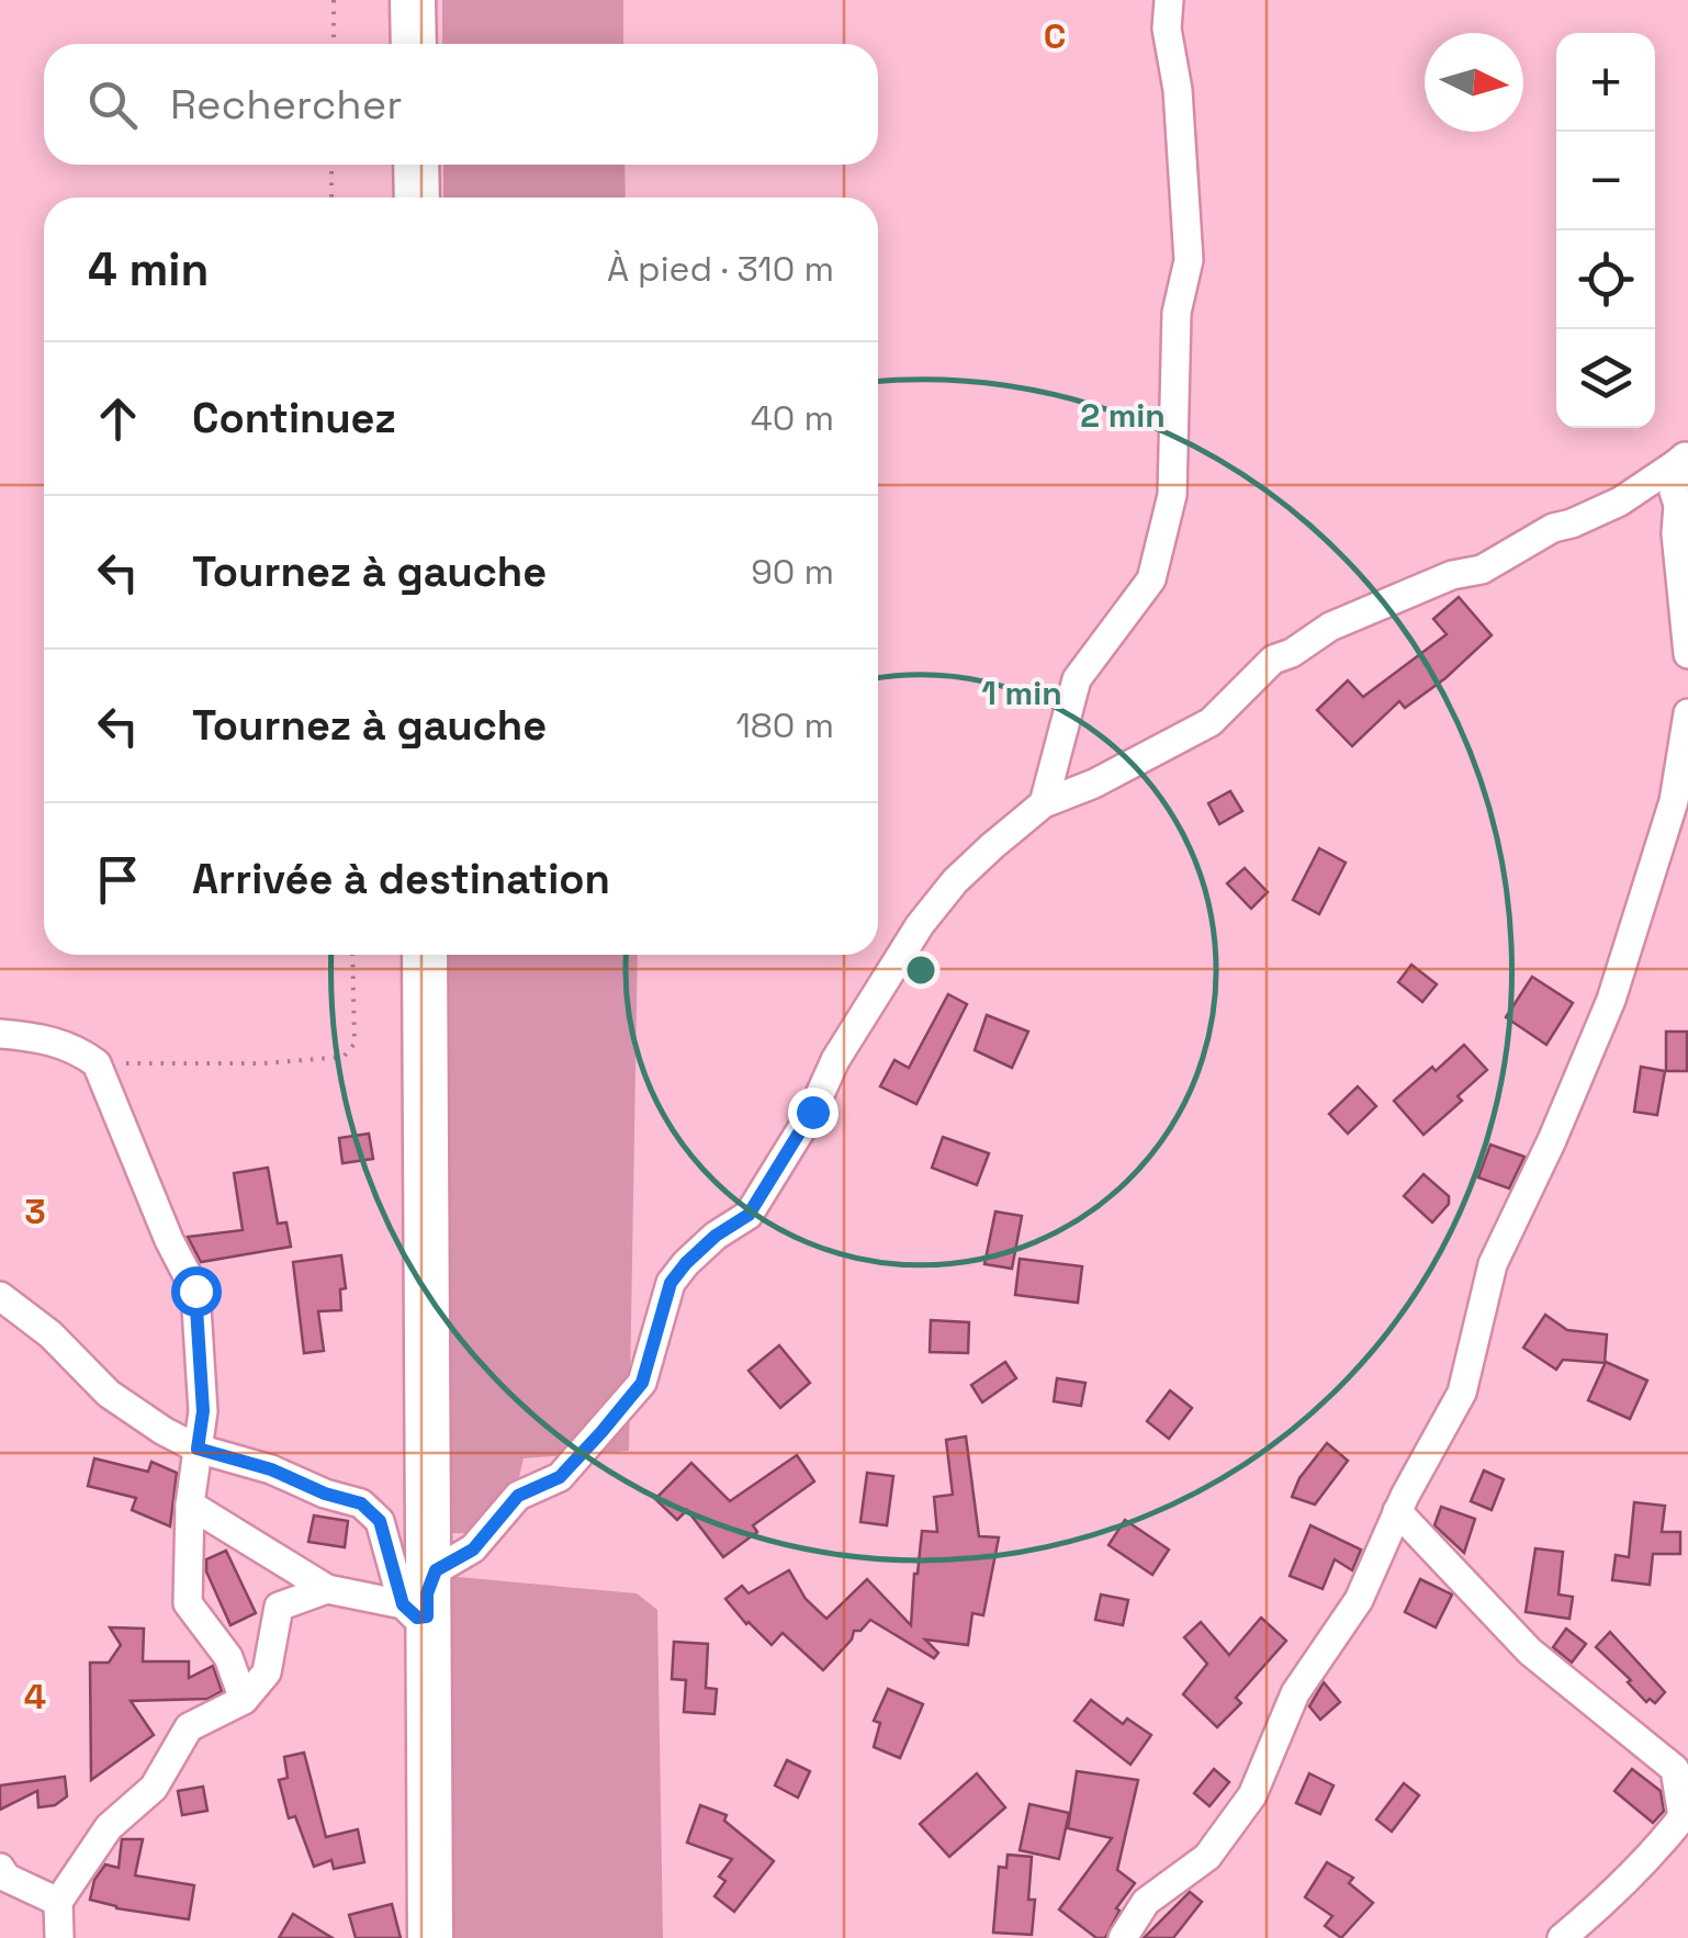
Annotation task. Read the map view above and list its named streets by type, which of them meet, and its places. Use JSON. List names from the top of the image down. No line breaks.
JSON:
{"north":"right","page":{"map_buttons":["+","−"],"search":"Rechercher","heading":["4 min","À pied · 310 m"],"list":[["Continuez","40 m"],["Tournez à gauche","90 m"],["Tournez à gauche","180 m"],"Arrivée à destination"]},"grid":{"columns":["C"],"rows":["3","4"]},"rings":["2 min","1 min"]}
